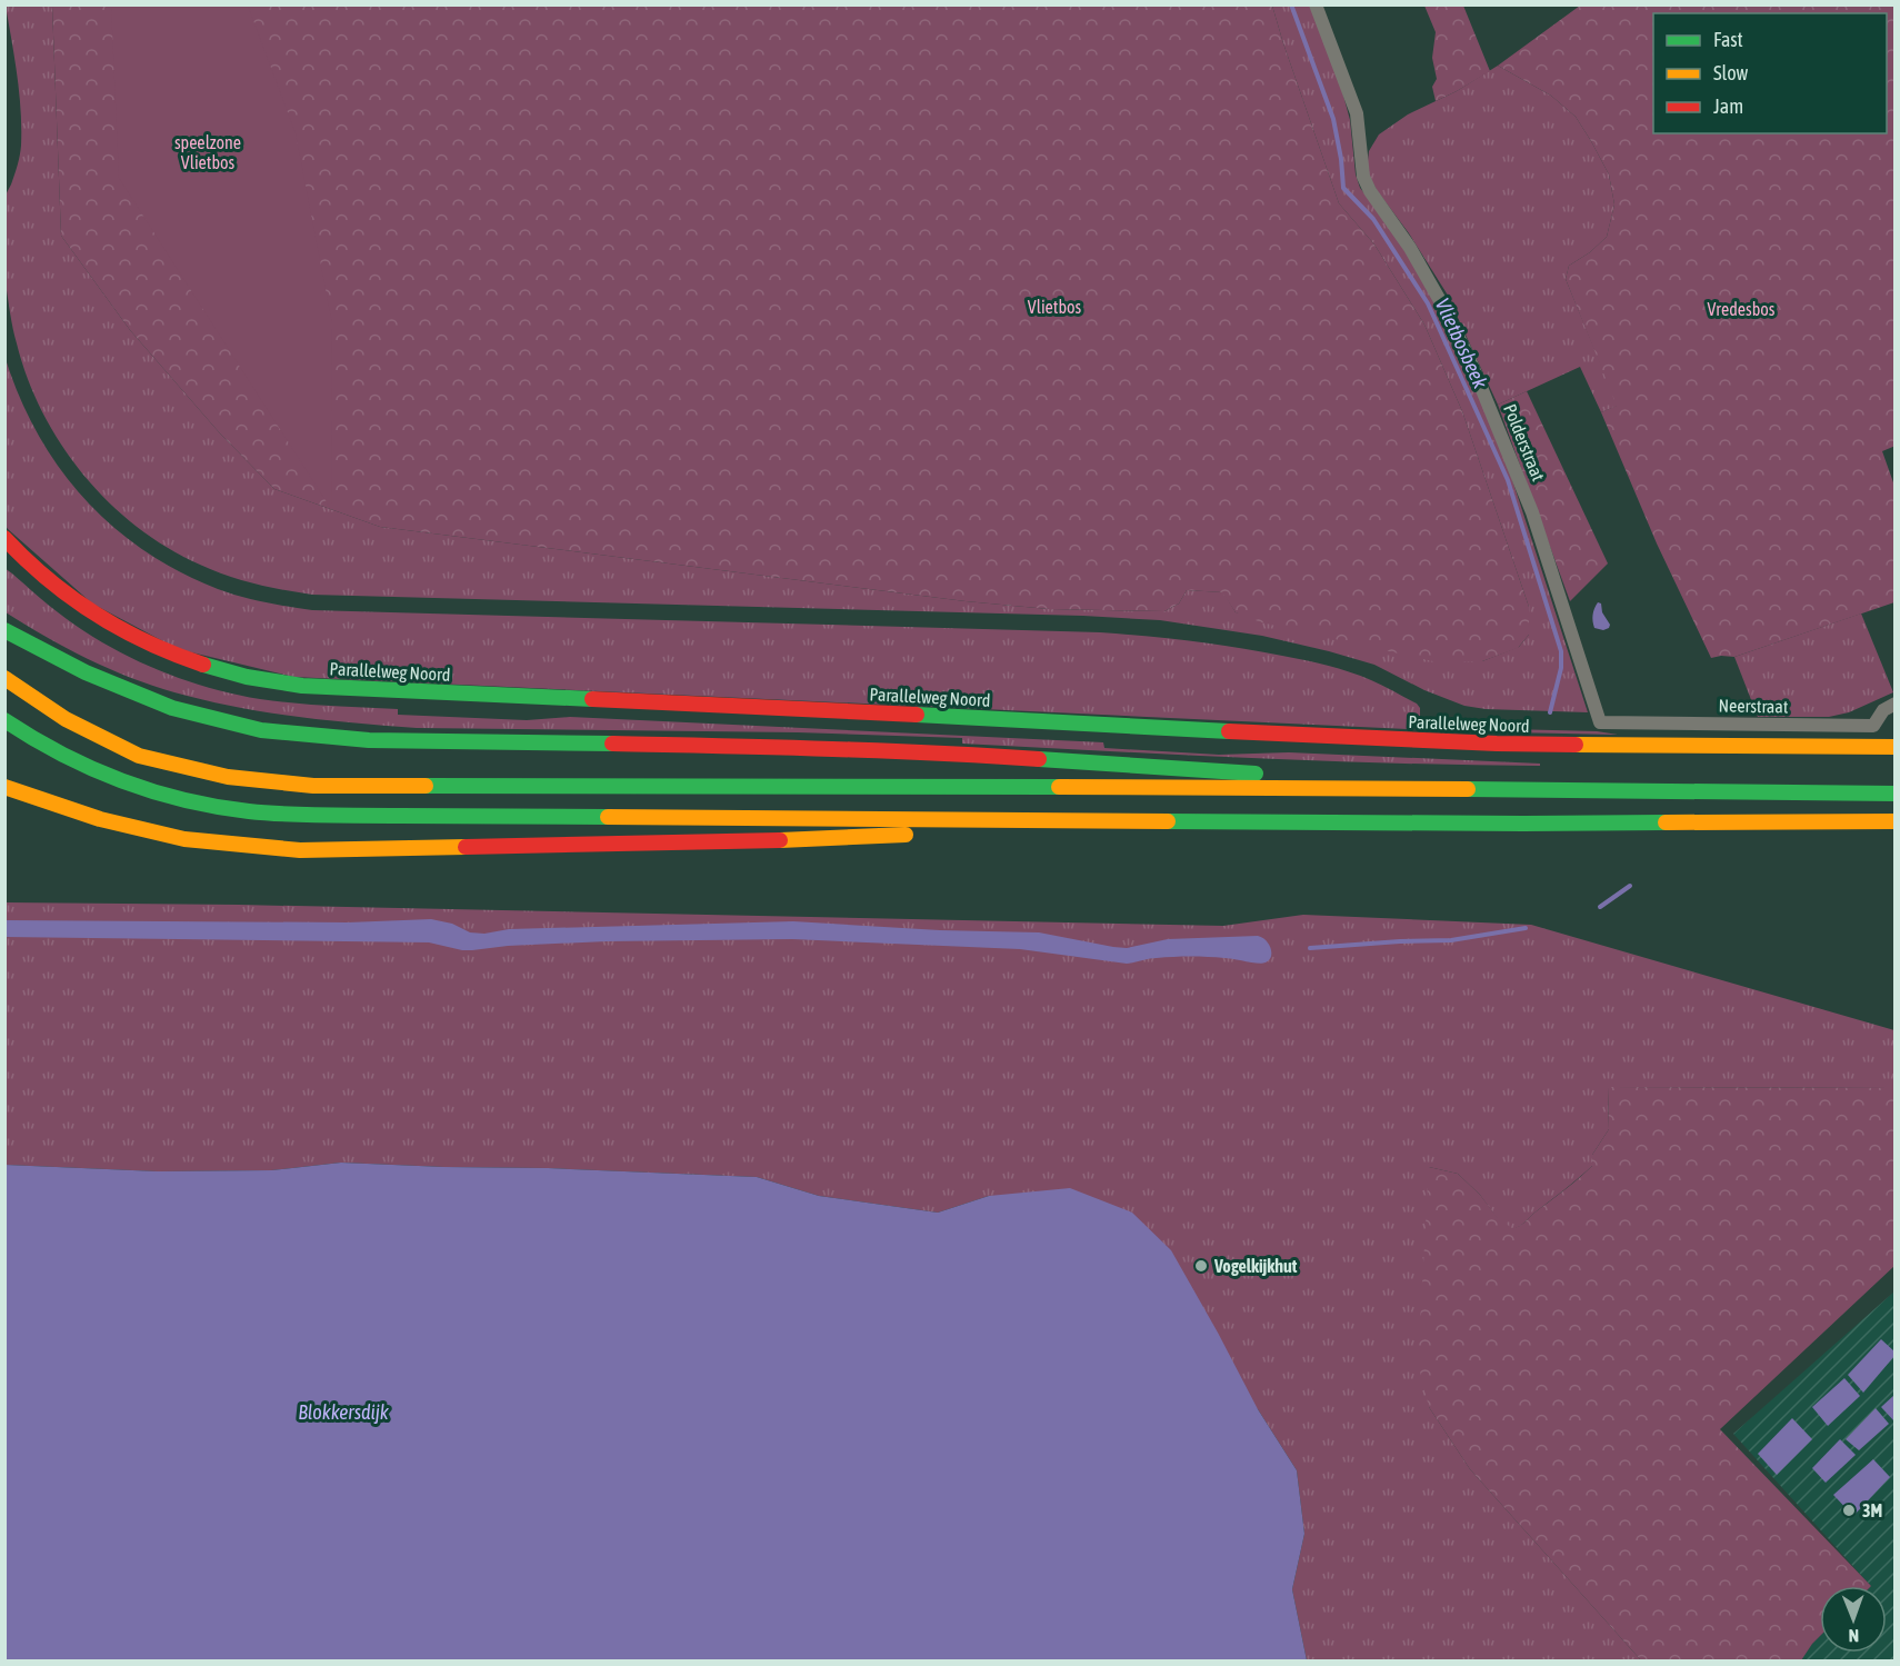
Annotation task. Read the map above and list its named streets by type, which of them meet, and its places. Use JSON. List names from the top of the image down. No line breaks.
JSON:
{"streets":{"highway":["Parallelweg Noord"],"street":["Polderstraat","Neerstraat"]},"crossings":[["Polderstraat","Neerstraat"]],"water":["Vlietbosbeek","Blokkersdijk"],"parks":["speelzone Vlietbos","Vlietbos","Vredesbos"],"places":["Vogelkijkhut","3M"],"legend":["Fast","Slow","Jam"],"north":"bottom"}
